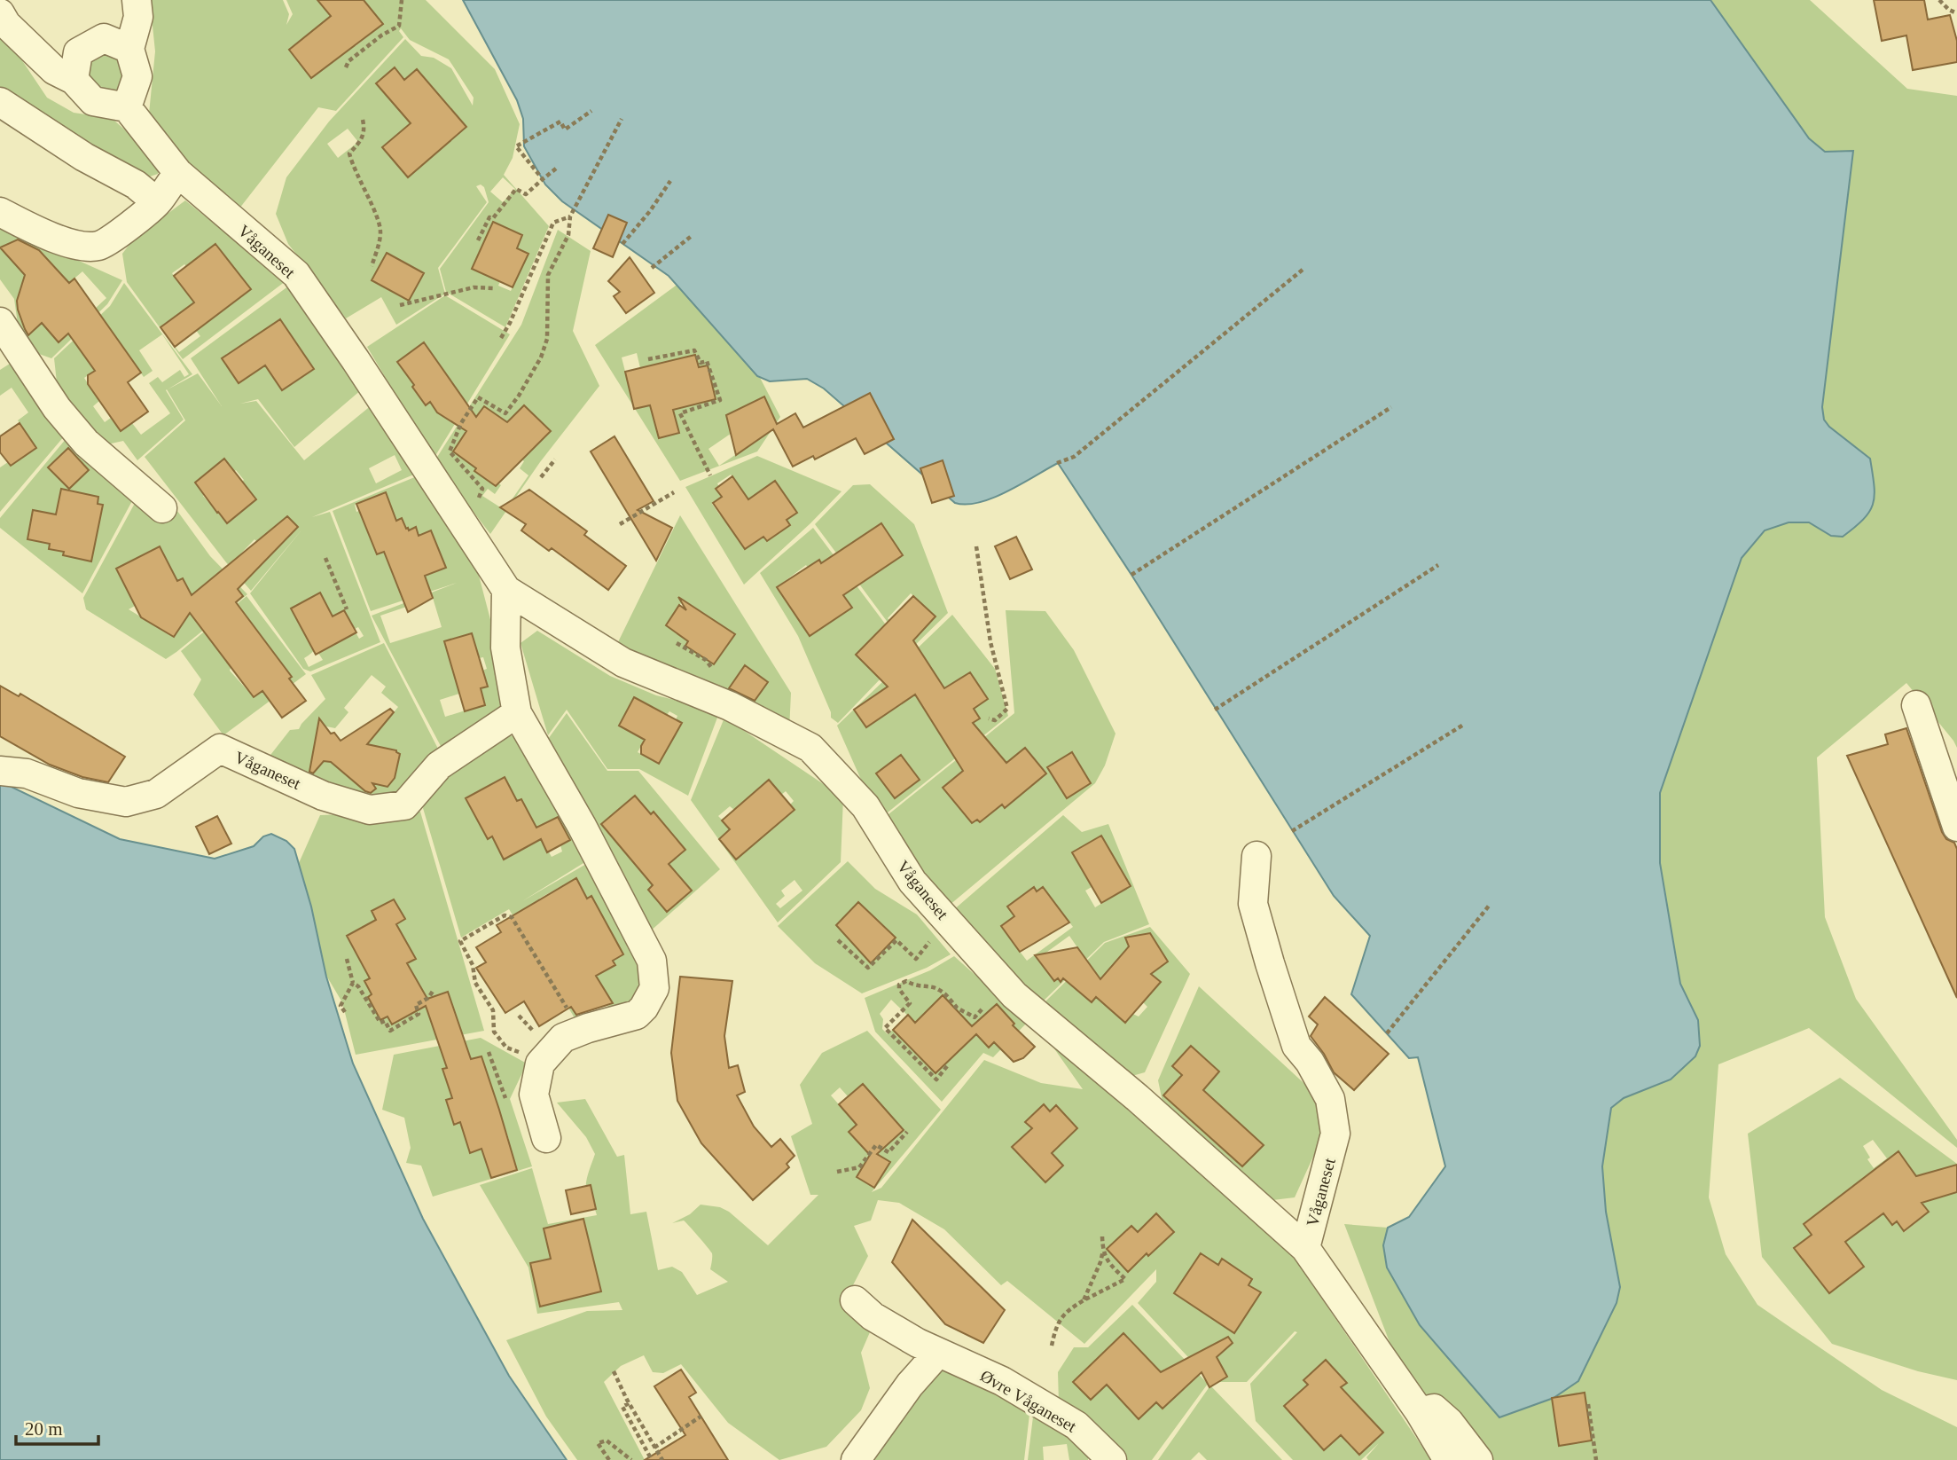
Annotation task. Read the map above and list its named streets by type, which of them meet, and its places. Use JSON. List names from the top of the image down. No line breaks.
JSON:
{"streets":{"street":["Våganeset","Øvre Våganeset"]},"scale_bar":"20 m"}
